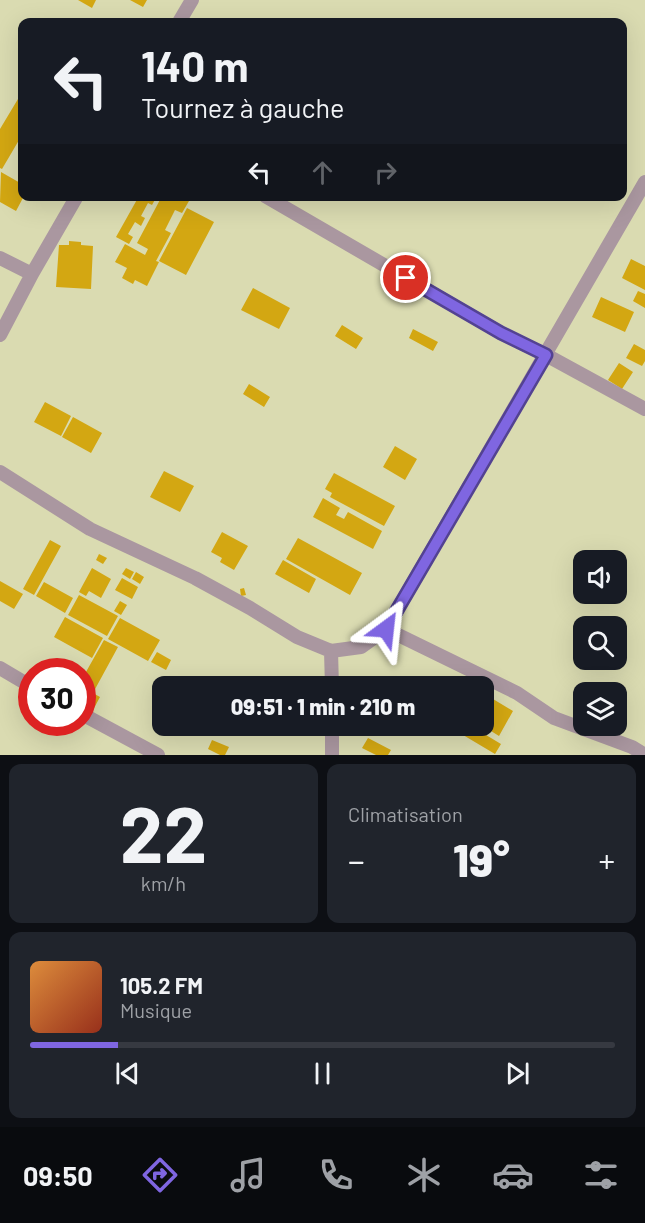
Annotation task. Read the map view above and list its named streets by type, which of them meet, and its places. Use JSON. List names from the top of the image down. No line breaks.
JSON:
{"page":{"turn":["140 m","Tournez à gauche"],"limit":"30","trip":"09:51 · 1 min · 210 m","tile":[["22","km/h"],"Climatisation"],"heat":["−","19°","+"],"song":["105.2 FM","Musique"],"tabs":"09:50"}}
